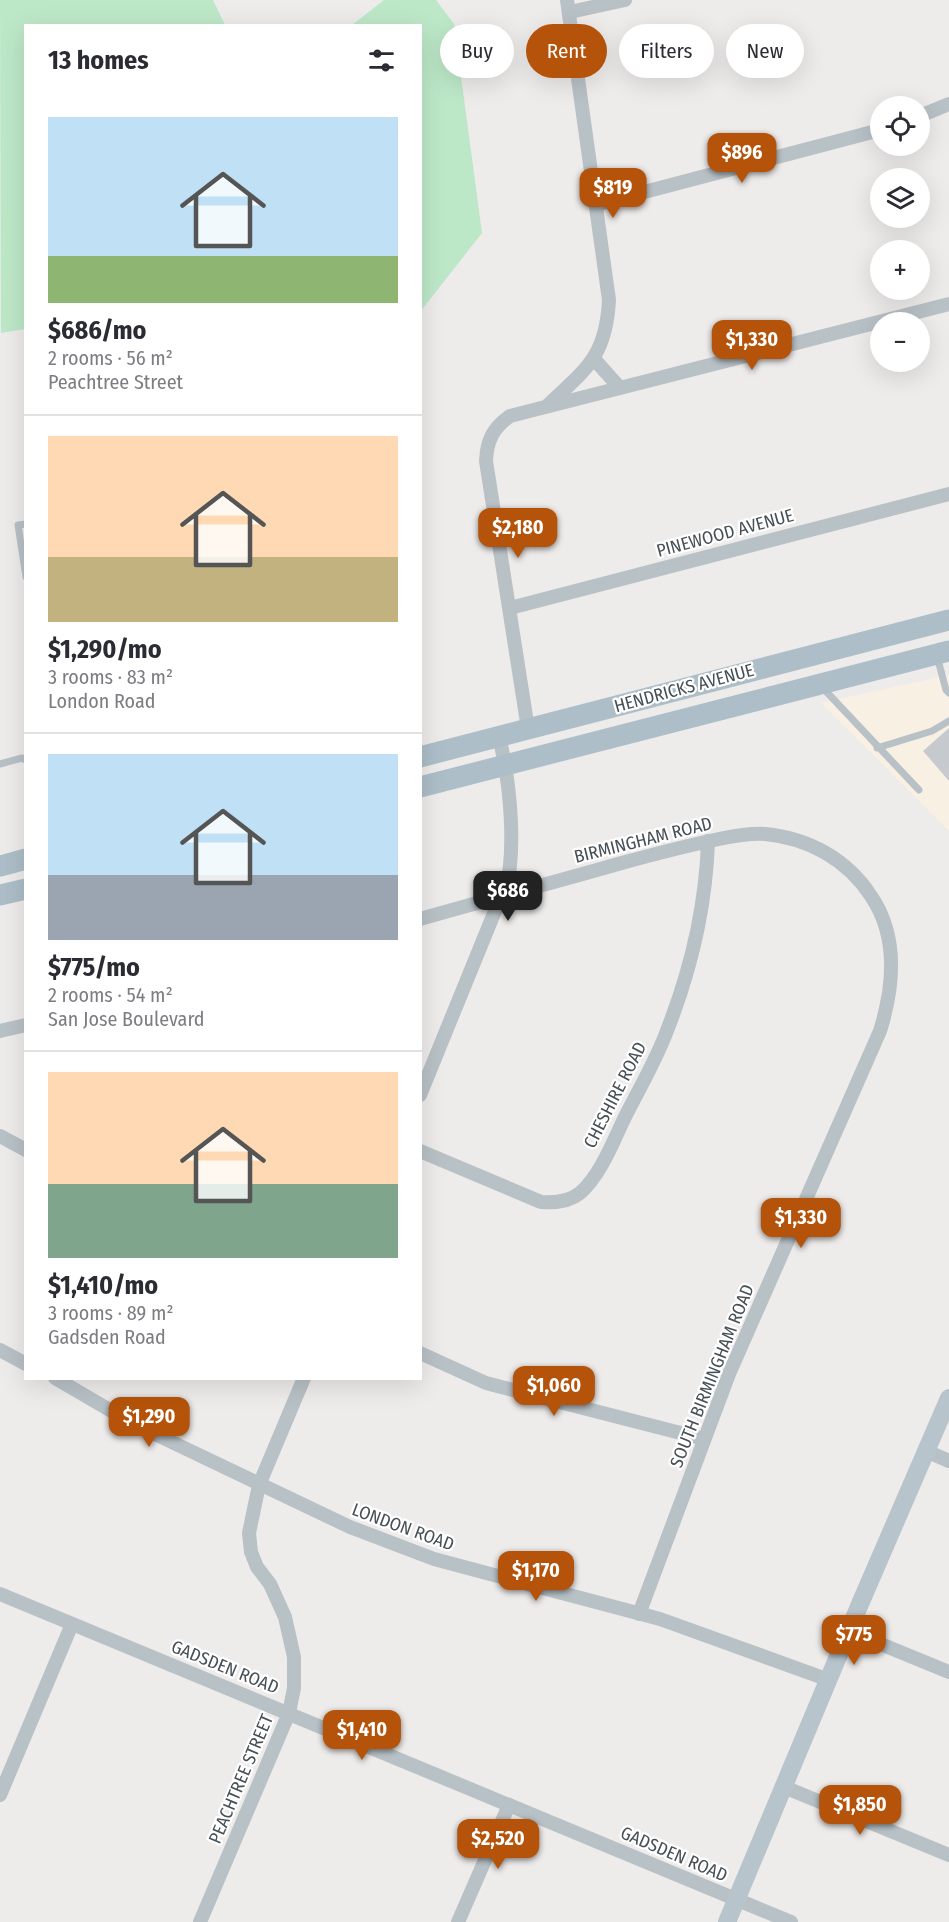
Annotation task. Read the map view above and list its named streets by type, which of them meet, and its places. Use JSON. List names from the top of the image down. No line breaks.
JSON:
{"streets":{"main road":["HENDRICKS AVENUE"],"street":["PINEWOOD AVENUE","BIRMINGHAM ROAD","CHESHIRE ROAD","SOUTH BIRMINGHAM ROAD","LONDON ROAD","GADSDEN ROAD","PEACHTREE STREET"]},"crossings":[["BIRMINGHAM ROAD","CHESHIRE ROAD"],["BIRMINGHAM ROAD","SOUTH BIRMINGHAM ROAD"],["SOUTH BIRMINGHAM ROAD","LONDON ROAD"],["LONDON ROAD","PEACHTREE STREET"],["GADSDEN ROAD","PEACHTREE STREET"]],"page":{"chip":["Buy","Rent","Filters","New"],"heading":"13 homes","map_buttons":["+","−"],"list":[{"name":"$686/mo","note":"2 rooms · 56 m² · Peachtree Street"},{"name":"$1,290/mo","note":"3 rooms · 83 m² · London Road"},{"name":"$775/mo","note":"2 rooms · 54 m² · San Jose Boulevard"},{"name":"$1,410/mo","note":"3 rooms · 89 m² · Gadsden Road"}],"price":["$896","$819","$1,330","$2,180","$686","$1,330","$1,060","$1,290","$1,170","$775","$1,410","$1,850","$2,520"]}}
